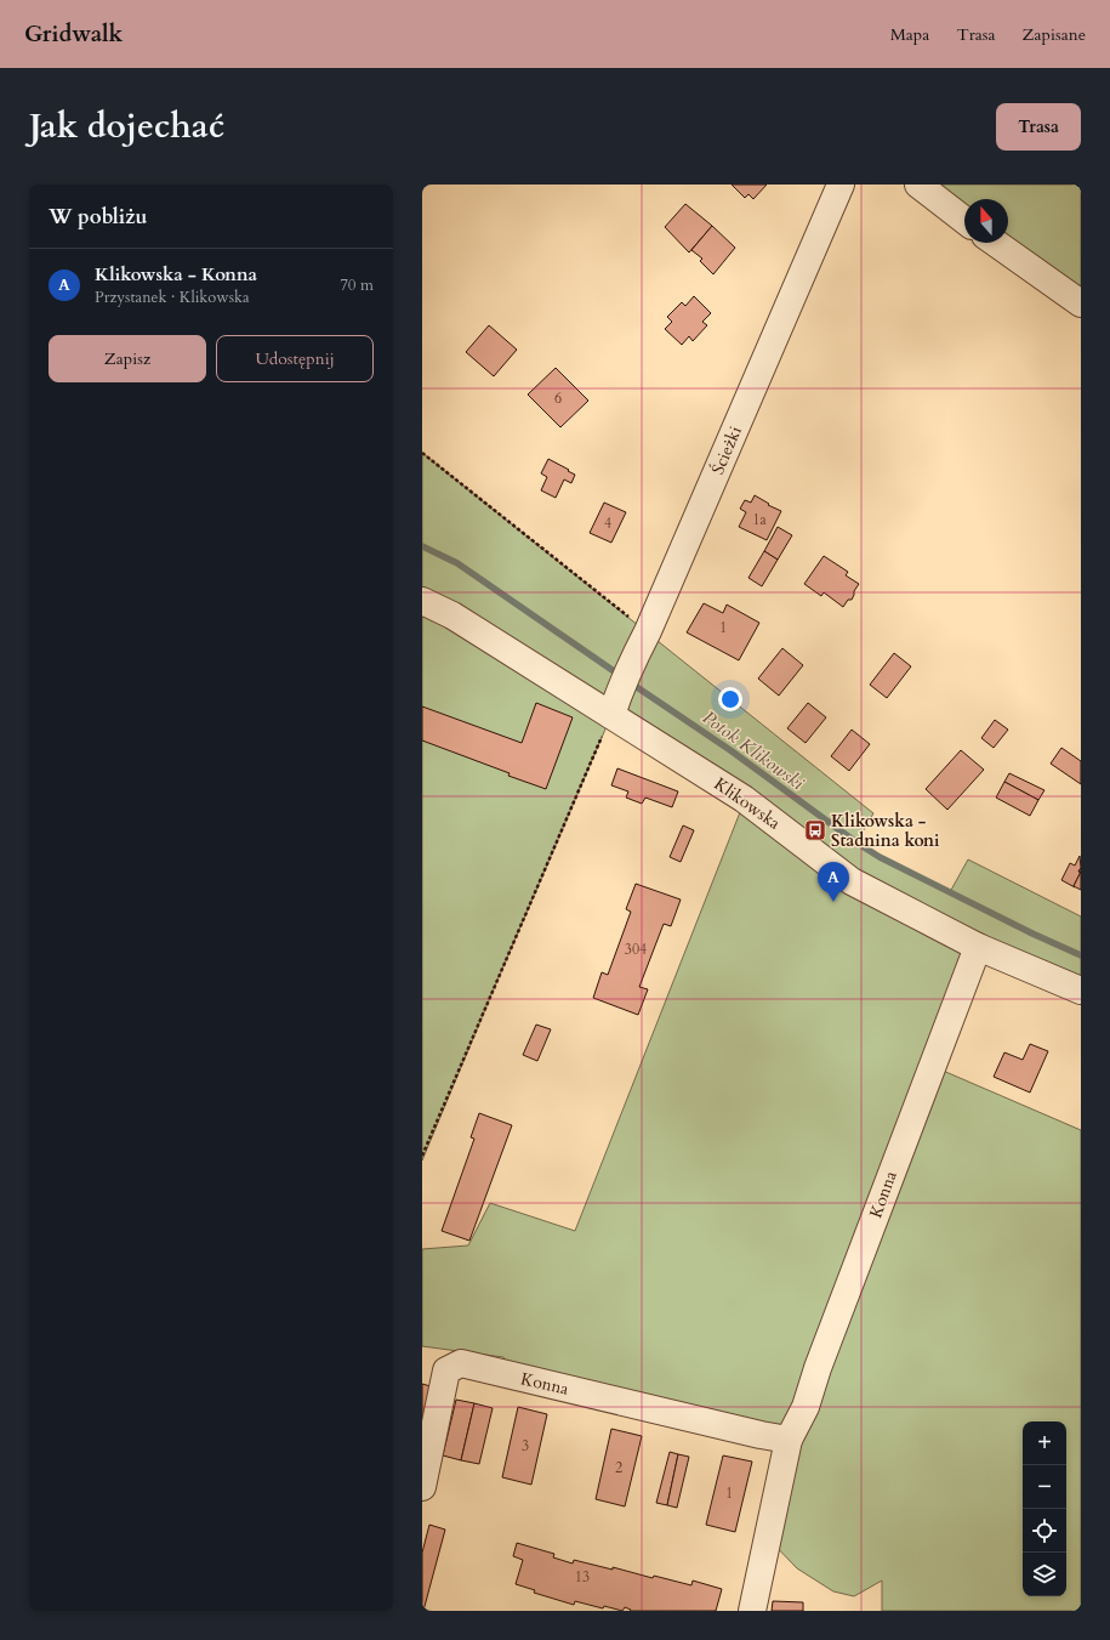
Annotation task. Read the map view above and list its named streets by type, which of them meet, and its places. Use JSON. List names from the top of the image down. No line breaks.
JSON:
{"streets":{"street":["Ścieżki","Klikowska","Konna"]},"crossings":[["Ścieżki","Klikowska"],["Klikowska","Konna"]],"water":["Potok Klikowski"],"places":{"bus stop":["Klikowska - Stadnina koni"]},"house_numbers":["6","1a","4","1","304","3","2","1","13"],"north":"top","page":{"header":"Gridwalk","nav":["Mapa","Trasa","Zapisane"],"title":"Jak dojechać","buttons":["Trasa",["Zapisz","Udostępnij"]],"heading":"W pobliżu","list":[{"mark":"A","name":"Klikowska - Konna","note":"Przystanek · Klikowska","value":"70 m"}],"pins":"A","map_buttons":["+","−"]}}
